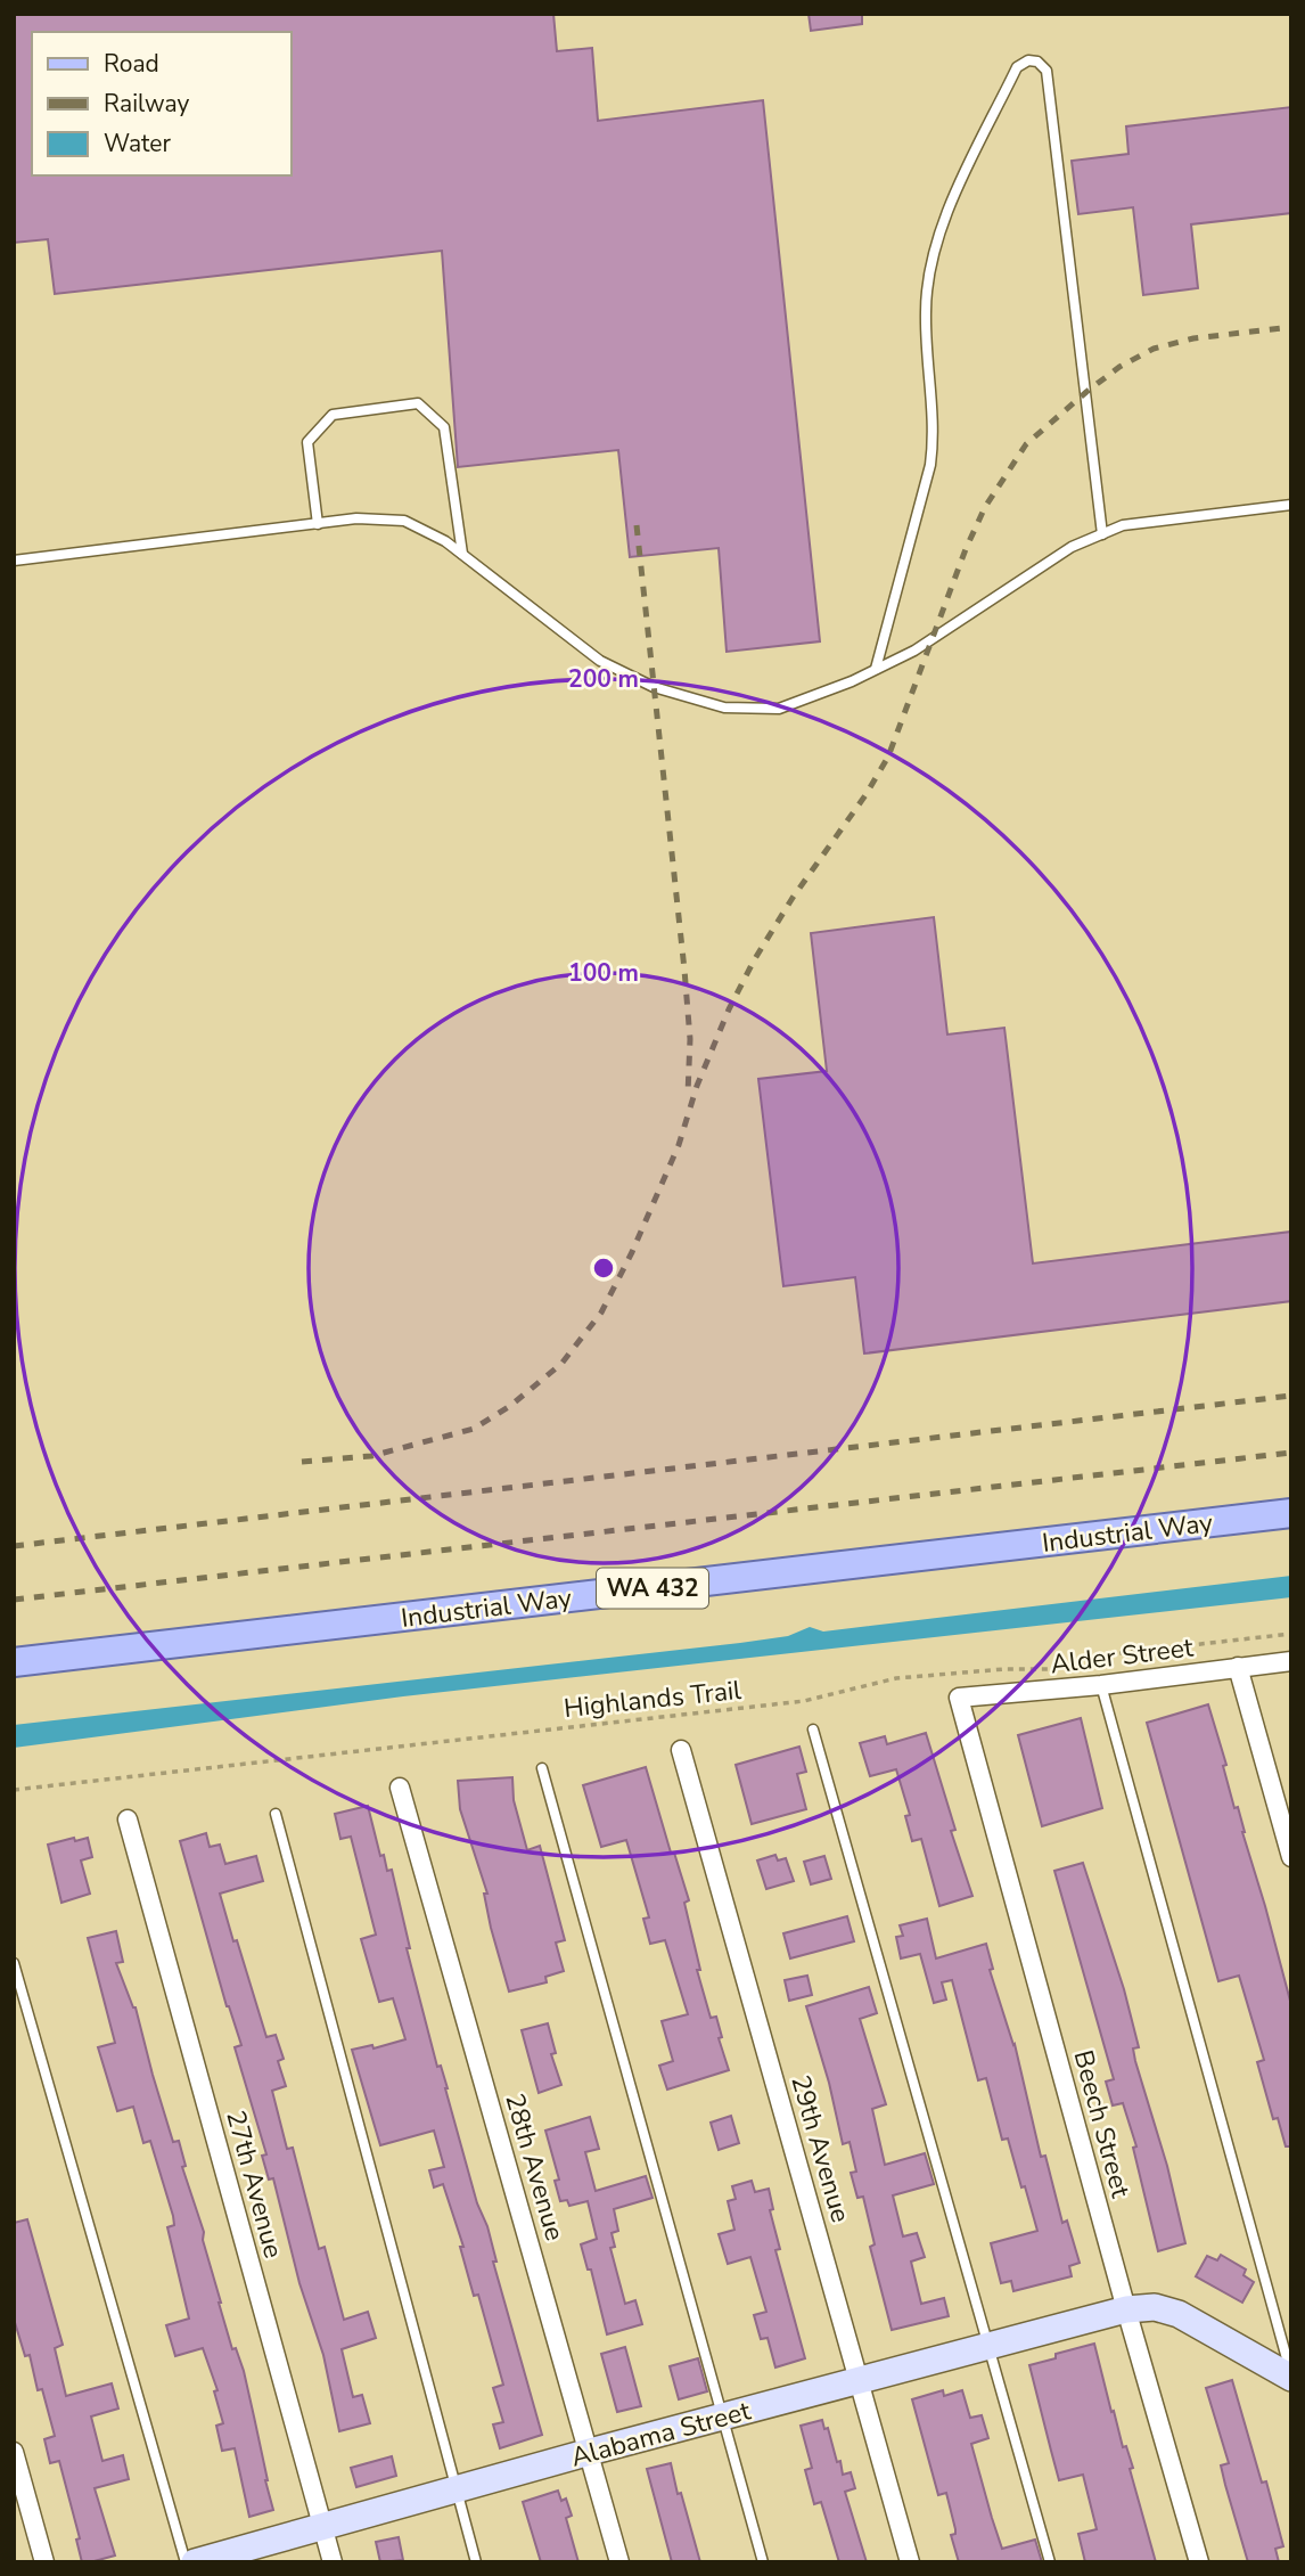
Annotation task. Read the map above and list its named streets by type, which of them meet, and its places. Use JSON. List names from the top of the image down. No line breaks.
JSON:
{"streets":{"main road":["Industrial Way","WA 432"],"street":["Alder Street","Beech Street","29th Avenue","28th Avenue","27th Avenue","Alabama Street"],"path":["Highlands Trail"]},"crossings":[["Alder Street","Beech Street"],["Beech Street","Alabama Street"],["29th Avenue","Alabama Street"],["28th Avenue","Alabama Street"],["27th Avenue","Alabama Street"]],"legend":["Road","Railway","Water"],"rings":["200 m","100 m"]}
